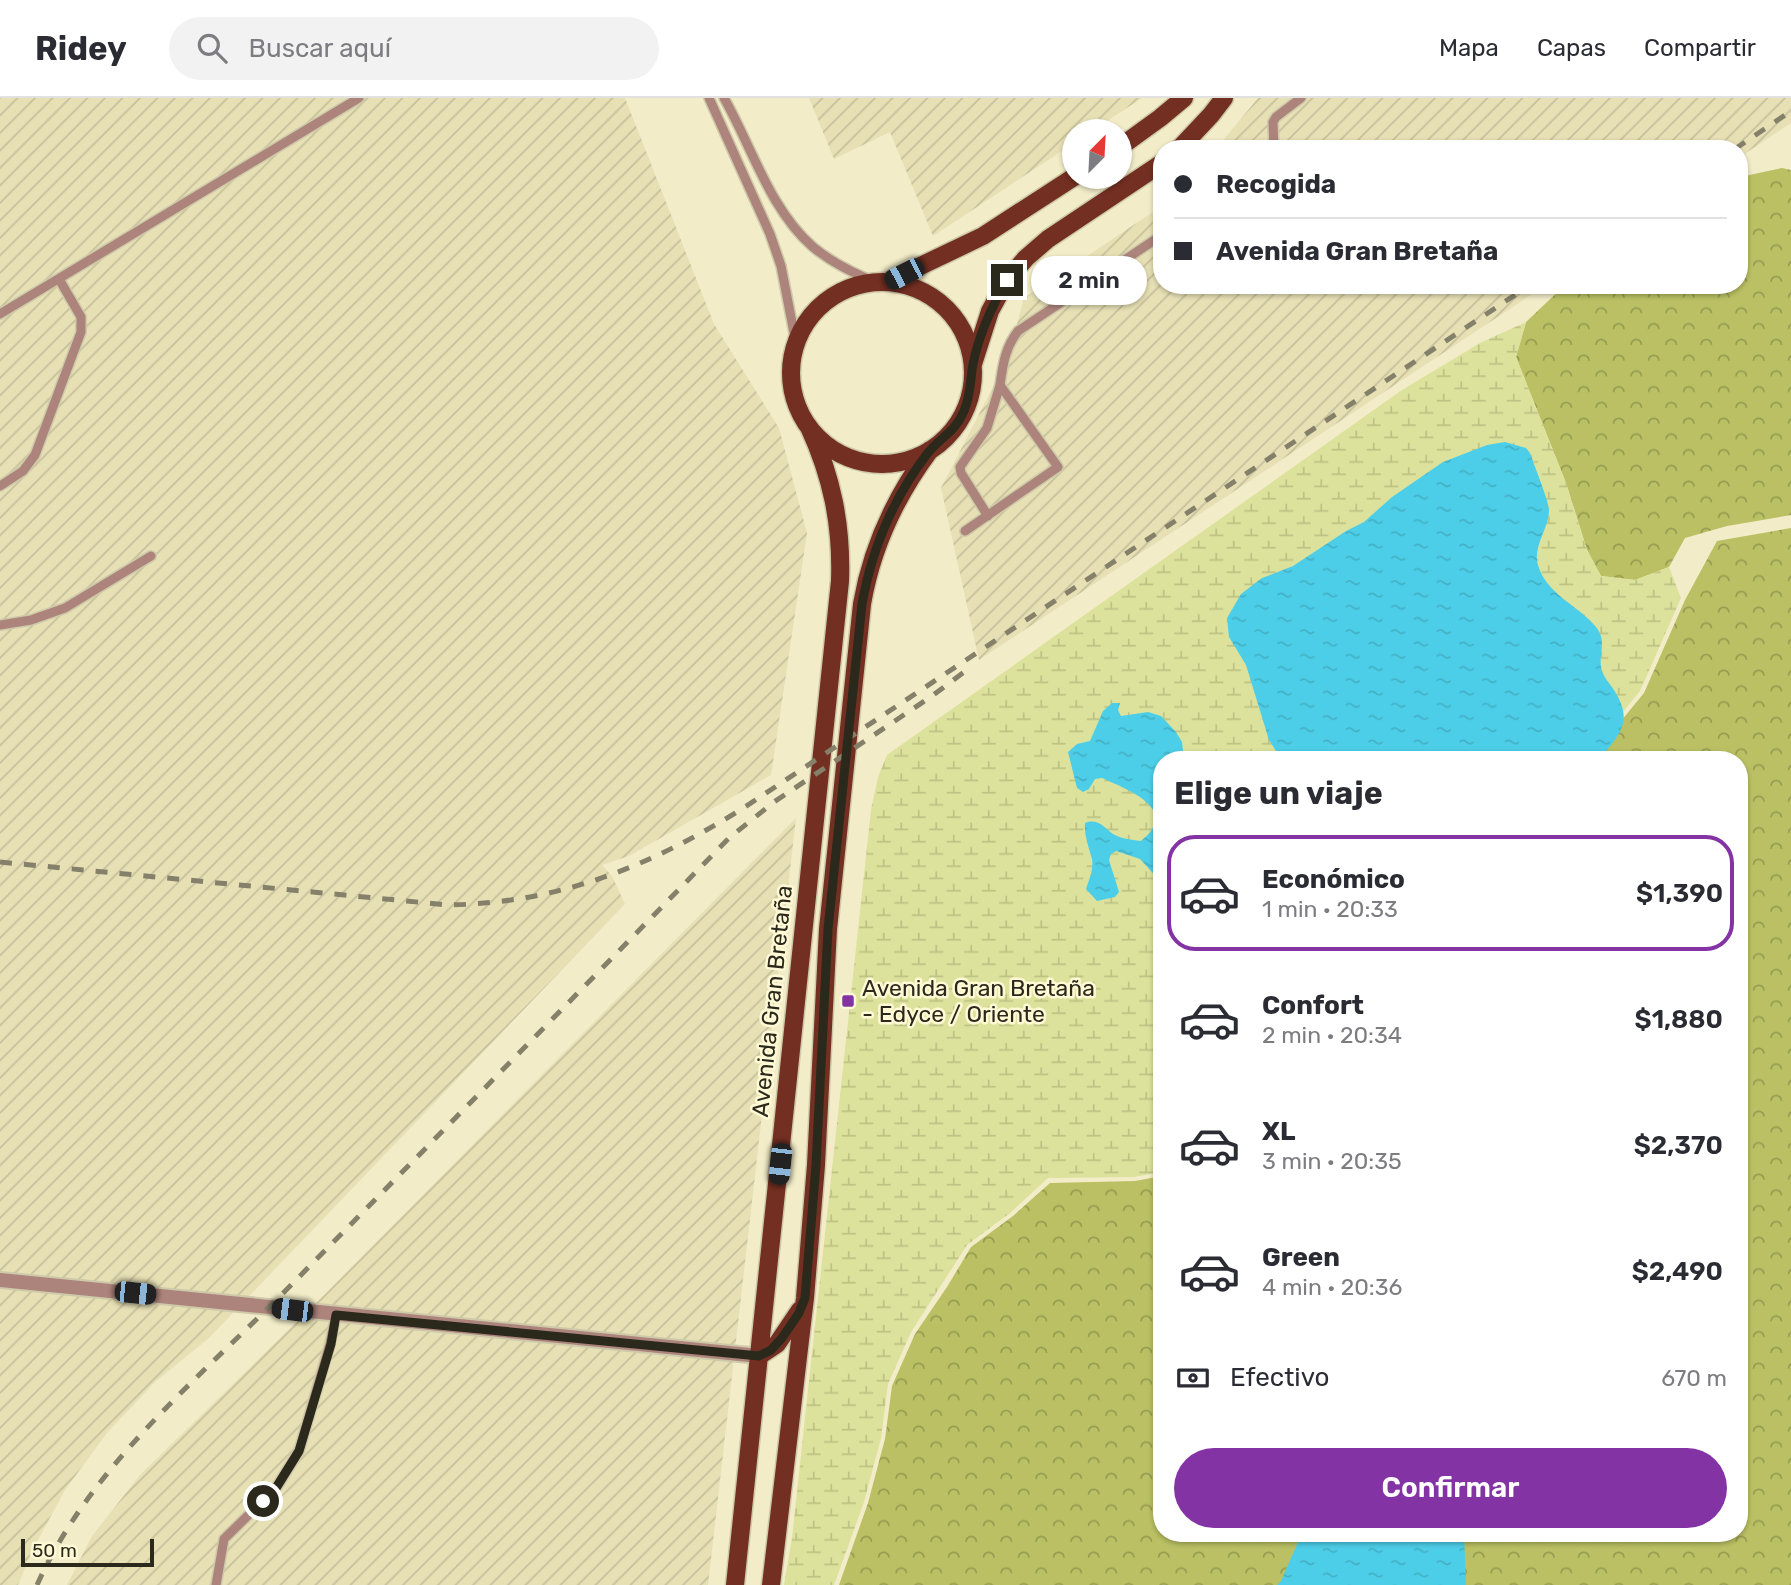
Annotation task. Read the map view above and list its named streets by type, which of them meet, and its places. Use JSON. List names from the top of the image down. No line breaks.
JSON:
{"streets":{"main road":["Avenida Gran Bretaña"]},"places":{"transit":["Avenida Gran Bretaña - Edyce / Oriente"]},"scale_bar":"50 m","north":"top right","page":{"header":"Ridey","search":"Buscar aquí","nav":["Mapa","Capas","Compartir"],"banner":["Recogida","Avenida Gran Bretaña"],"bubble":"2 min","heading":"Elige un viaje","list":[{"name":"Económico","note":"1 min · 20:33","value":"$1,390"},{"name":"Confort","note":"2 min · 20:34","value":"$1,880"},{"name":"XL","note":"3 min · 20:35","value":"$2,370"},{"name":"Green","note":"4 min · 20:36","value":"$2,490"}],"pay":["Efectivo","670 m"],"buttons":"Confirmar","scale":"50 m"}}
